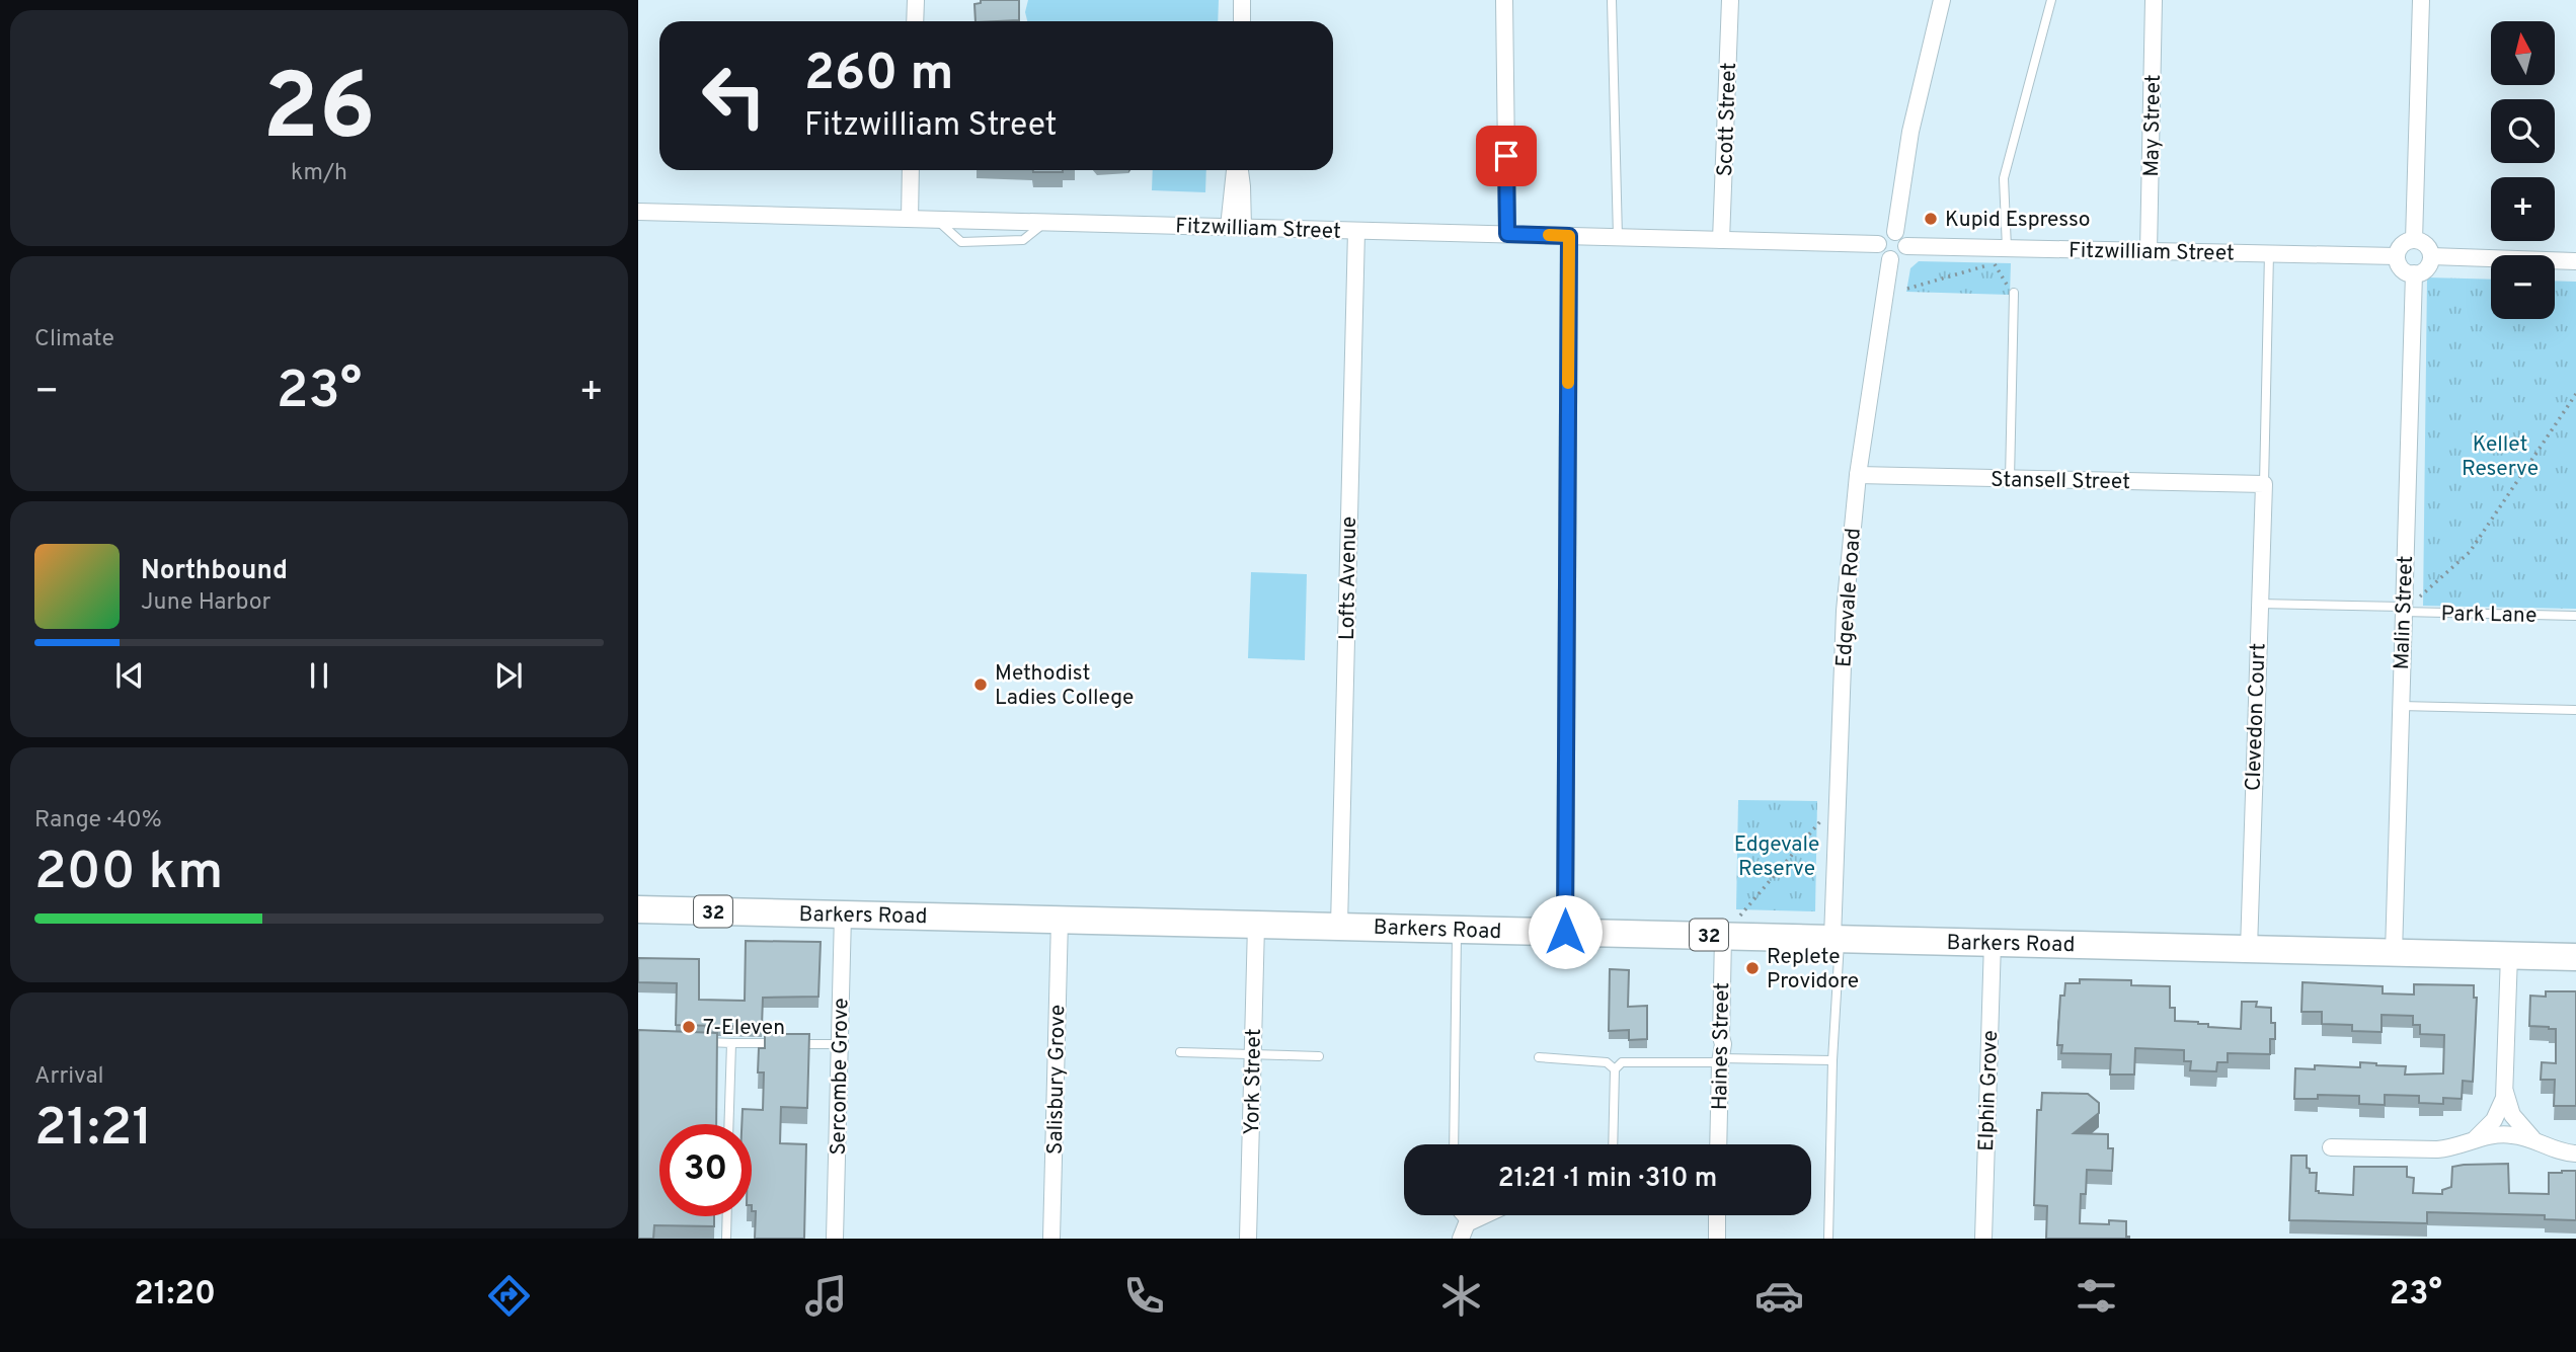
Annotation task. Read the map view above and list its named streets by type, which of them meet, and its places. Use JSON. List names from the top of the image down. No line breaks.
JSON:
{"streets":{"main road":["32","Barkers Road"],"street":["Scott Street","May Street","Fitzwilliam Street","Stansell Street","Lofts Avenue","Edgevale Road","Malin Street","Clevedon Court","Haines Street","Sercombe Grove","Salisbury Grove","York Street","Elphin Grove"],"lane":["Park Lane"]},"crossings":[["Scott Street","Fitzwilliam Street"],["May Street","Fitzwilliam Street"],["Fitzwilliam Street","Lofts Avenue"],["Fitzwilliam Street","Edgevale Road"],["Fitzwilliam Street","Malin Street"],["Stansell Street","Edgevale Road"],["Stansell Street","Clevedon Court"],["Lofts Avenue","Barkers Road"],["Edgevale Road","Barkers Road"],["Malin Street","Park Lane"],["Malin Street","Barkers Road"],["Park Lane","Clevedon Court"],["Clevedon Court","Barkers Road"],["Barkers Road","Haines Street"],["Barkers Road","Sercombe Grove"],["Barkers Road","Salisbury Grove"],["Barkers Road","York Street"],["Barkers Road","Elphin Grove"]],"parks":["Kellet Reserve","Edgevale Reserve"],"places":["Kupid Espresso","Methodist Ladies College","Replete Providore","7-Eleven"],"north":"top","page":{"tile":[["26","km/h"],"Climate",["Range · 40%","200 km"],["Arrival","21:21"]],"map_buttons":["+","−"],"turn":["260 m","Fitzwilliam Street"],"heat":["−","23°","+"],"song":["Northbound","June Harbor"],"limit":"30","trip":"21:21 · 1 min · 310 m","tabs":["21:20","23°"]}}
